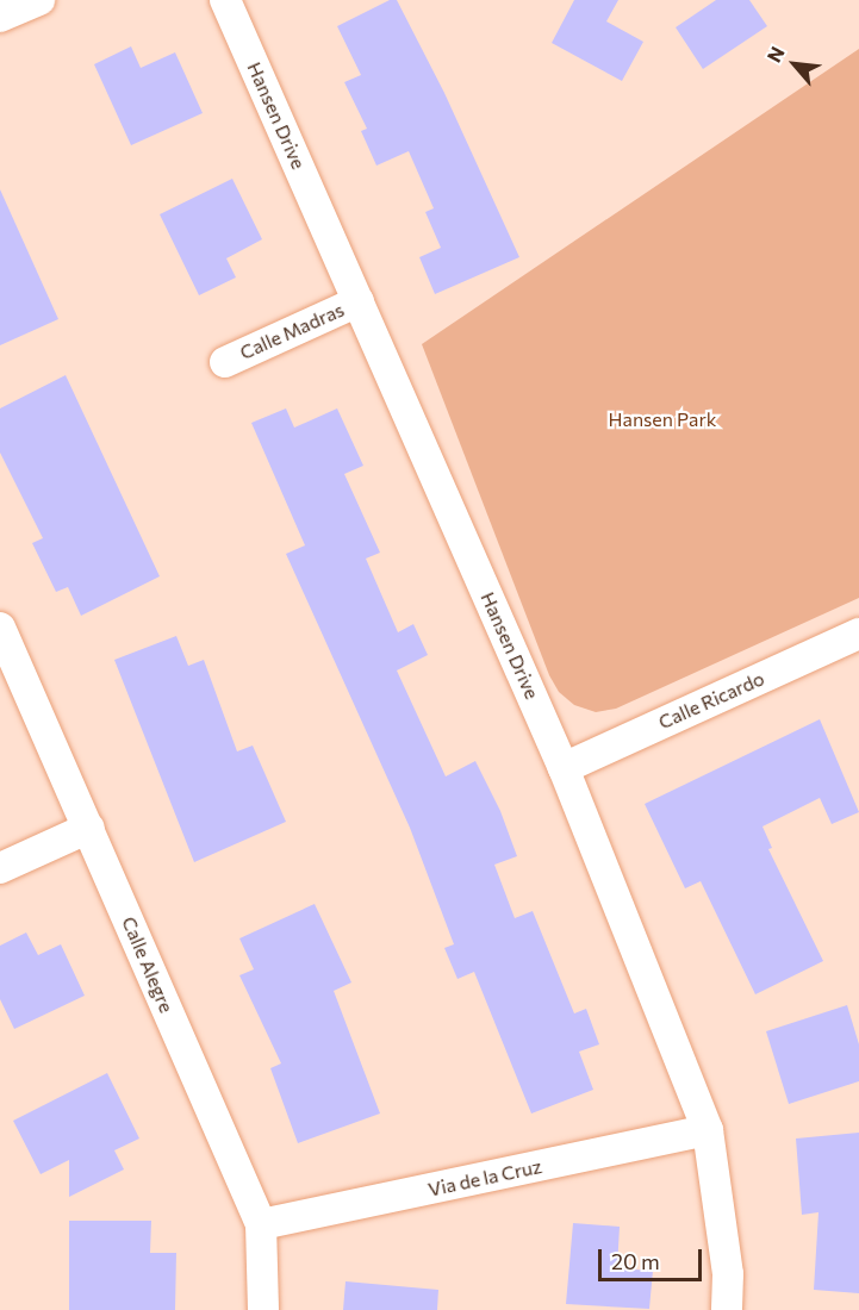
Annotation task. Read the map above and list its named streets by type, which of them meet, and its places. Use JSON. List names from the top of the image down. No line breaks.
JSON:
{"streets":{"street":["Hansen Drive","Calle Madras","Calle Ricardo","Calle Alegre","Via de la Cruz"]},"crossings":[["Hansen Drive","Calle Madras"],["Hansen Drive","Calle Ricardo"],["Hansen Drive","Via de la Cruz"],["Calle Alegre","Via de la Cruz"]],"parks":["Hansen Park"],"scale_bar":"20 m","north":"top left"}
